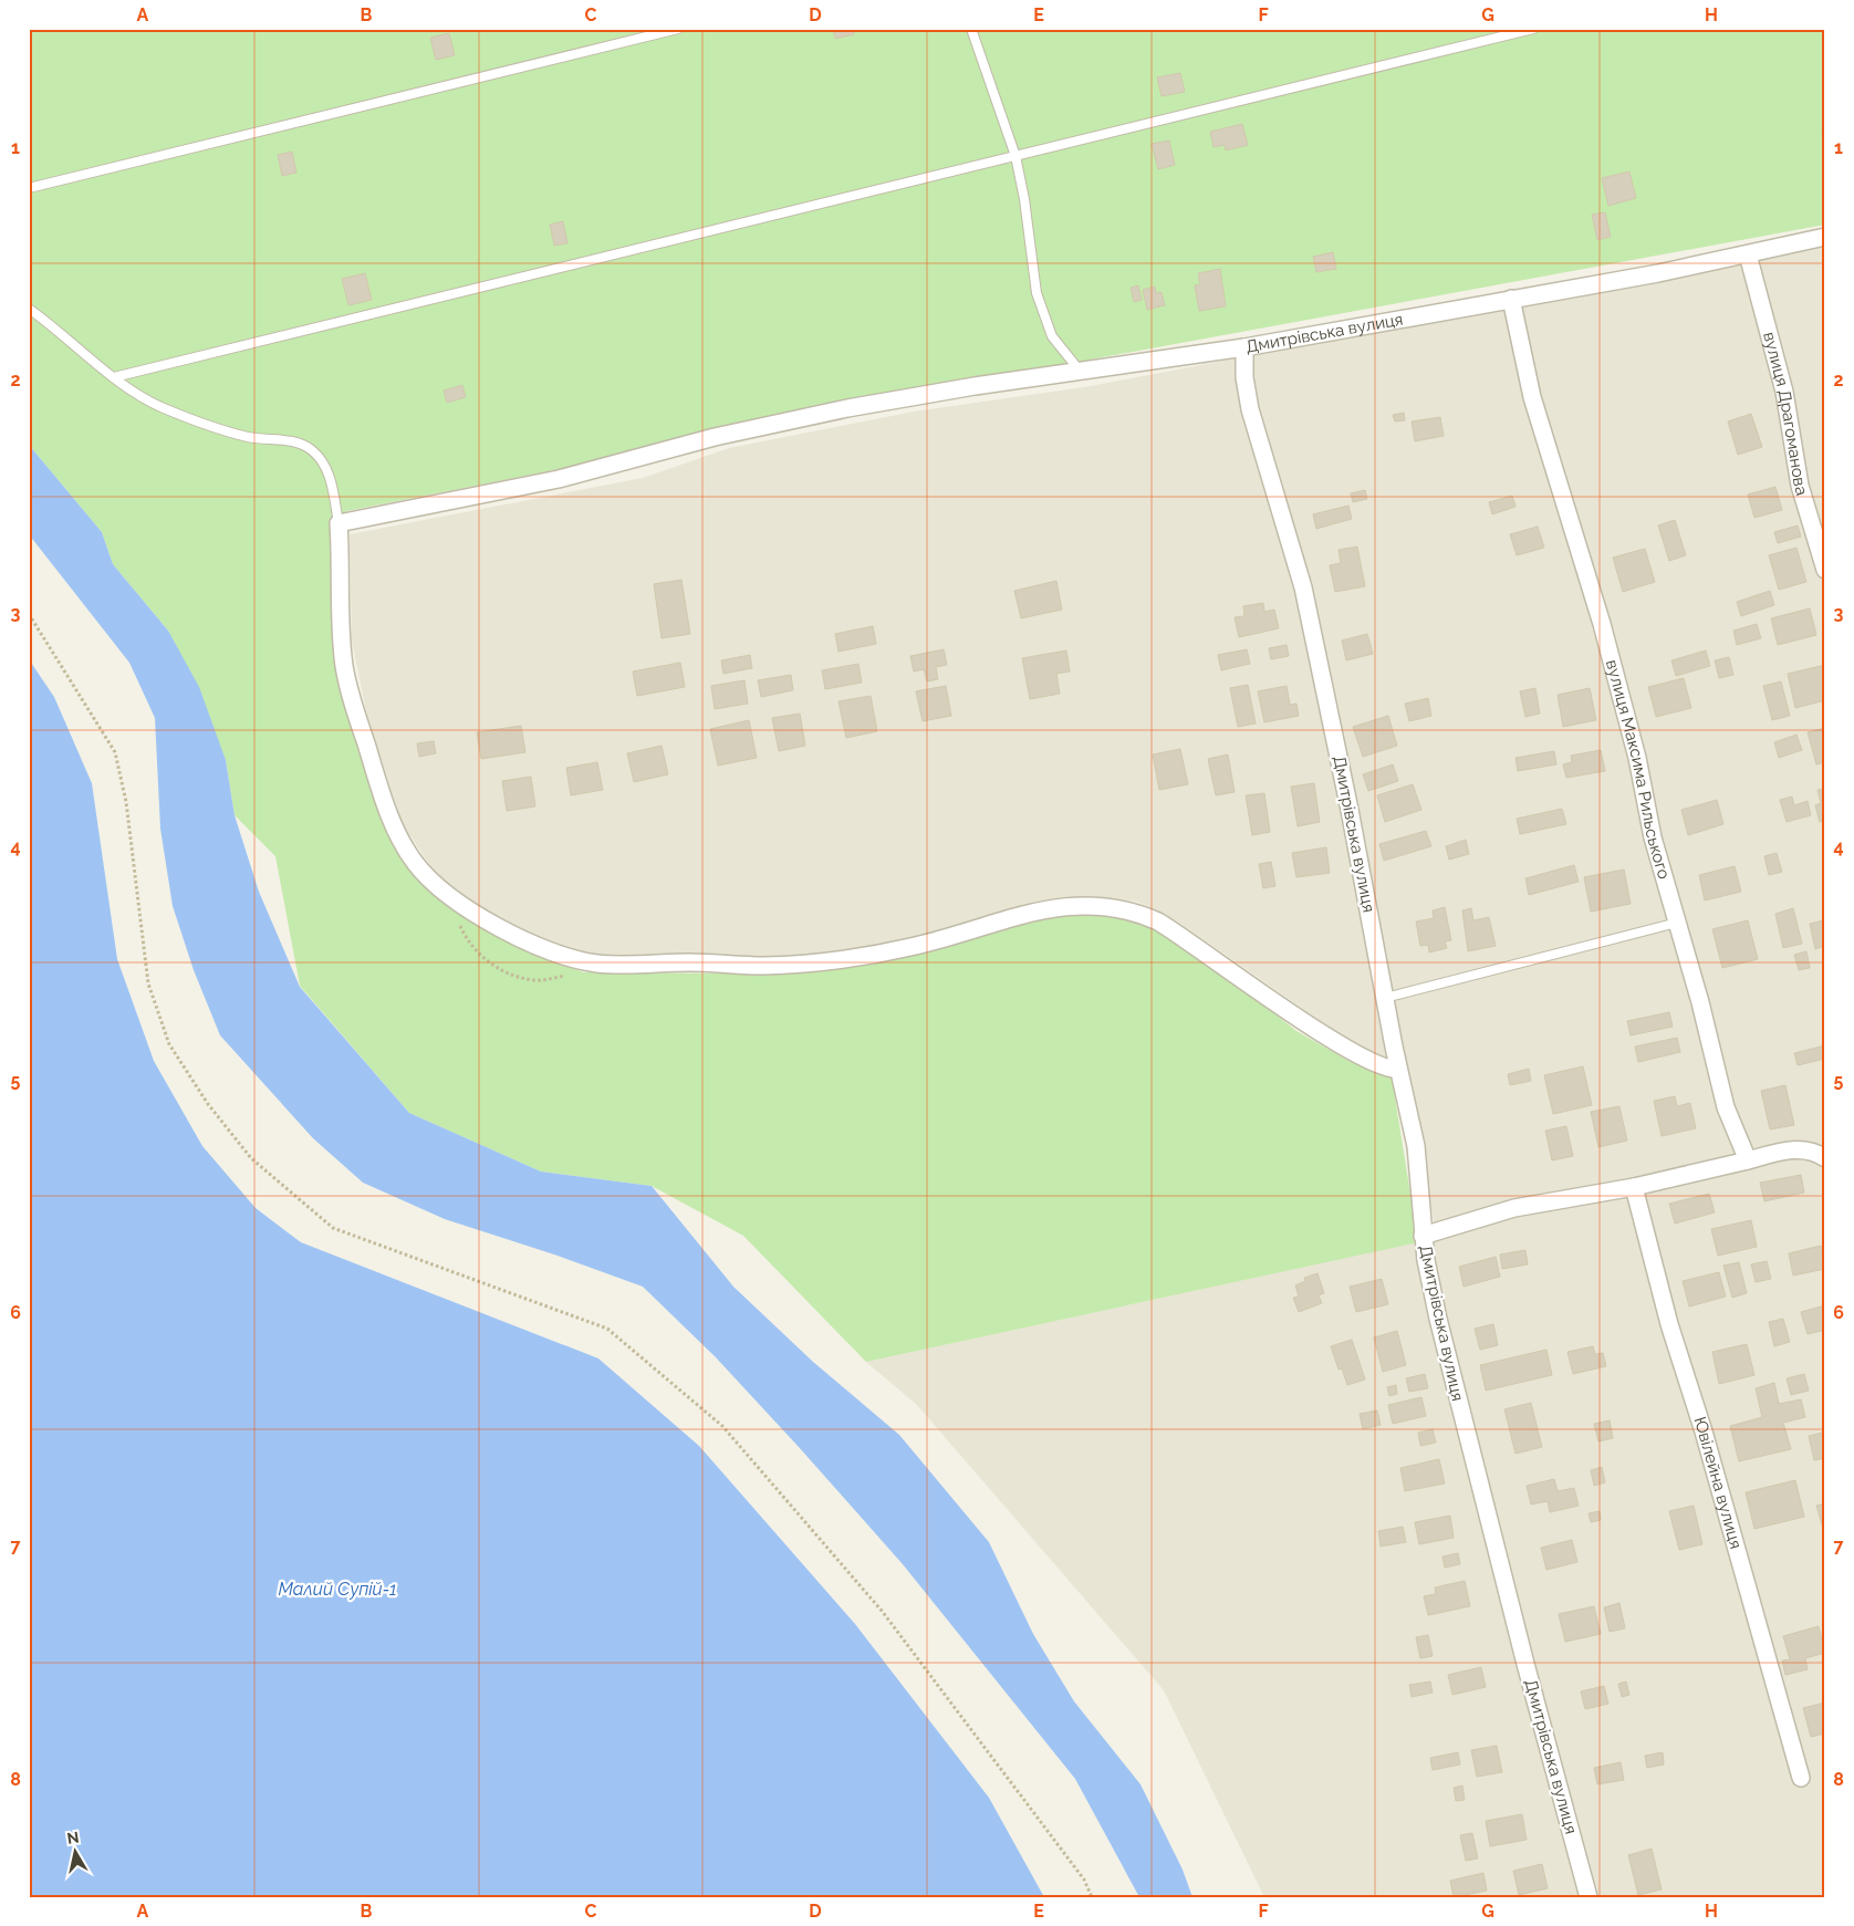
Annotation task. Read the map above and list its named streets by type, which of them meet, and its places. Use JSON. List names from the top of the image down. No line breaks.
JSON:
{"streets":{"street":["Дмитрівська вулиця","вулиця Драгоманова","вулиця Максима Рильського","Ювілейна вулиця"]},"crossings":[["Дмитрівська вулиця","вулиця Драгоманова"],["Дмитрівська вулиця","вулиця Максима Рильського"]],"water":["Малий Супій-1"],"north":"top","grid":{"columns":["A","B","C","D","E","F","G","H"],"rows":["1","2","3","4","5","6","7","8"]}}
